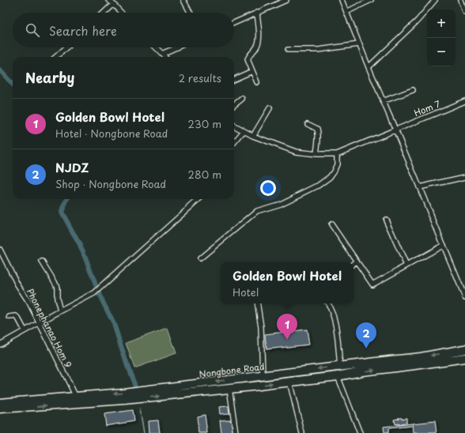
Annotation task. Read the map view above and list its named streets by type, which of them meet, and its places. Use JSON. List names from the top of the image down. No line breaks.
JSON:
{"streets":{"highway":["Nongbone Road"],"street":["Hom 7","Phonephanao Hom 9"]},"crossings":[["Phonephanao Hom 9","Nongbone Road"]],"page":{"map_buttons":["+","−"],"search":"Search here","heading":["Nearby","2 results"],"list":[{"mark":"1","name":"Golden Bowl Hotel","note":"Hotel · Nongbone Road","value":"230 m"},{"mark":"2","name":"NJDZ","note":"Shop · Nongbone Road","value":"280 m"}],"popup":["Golden Bowl Hotel","Hotel"],"pins":["1","2"]}}
